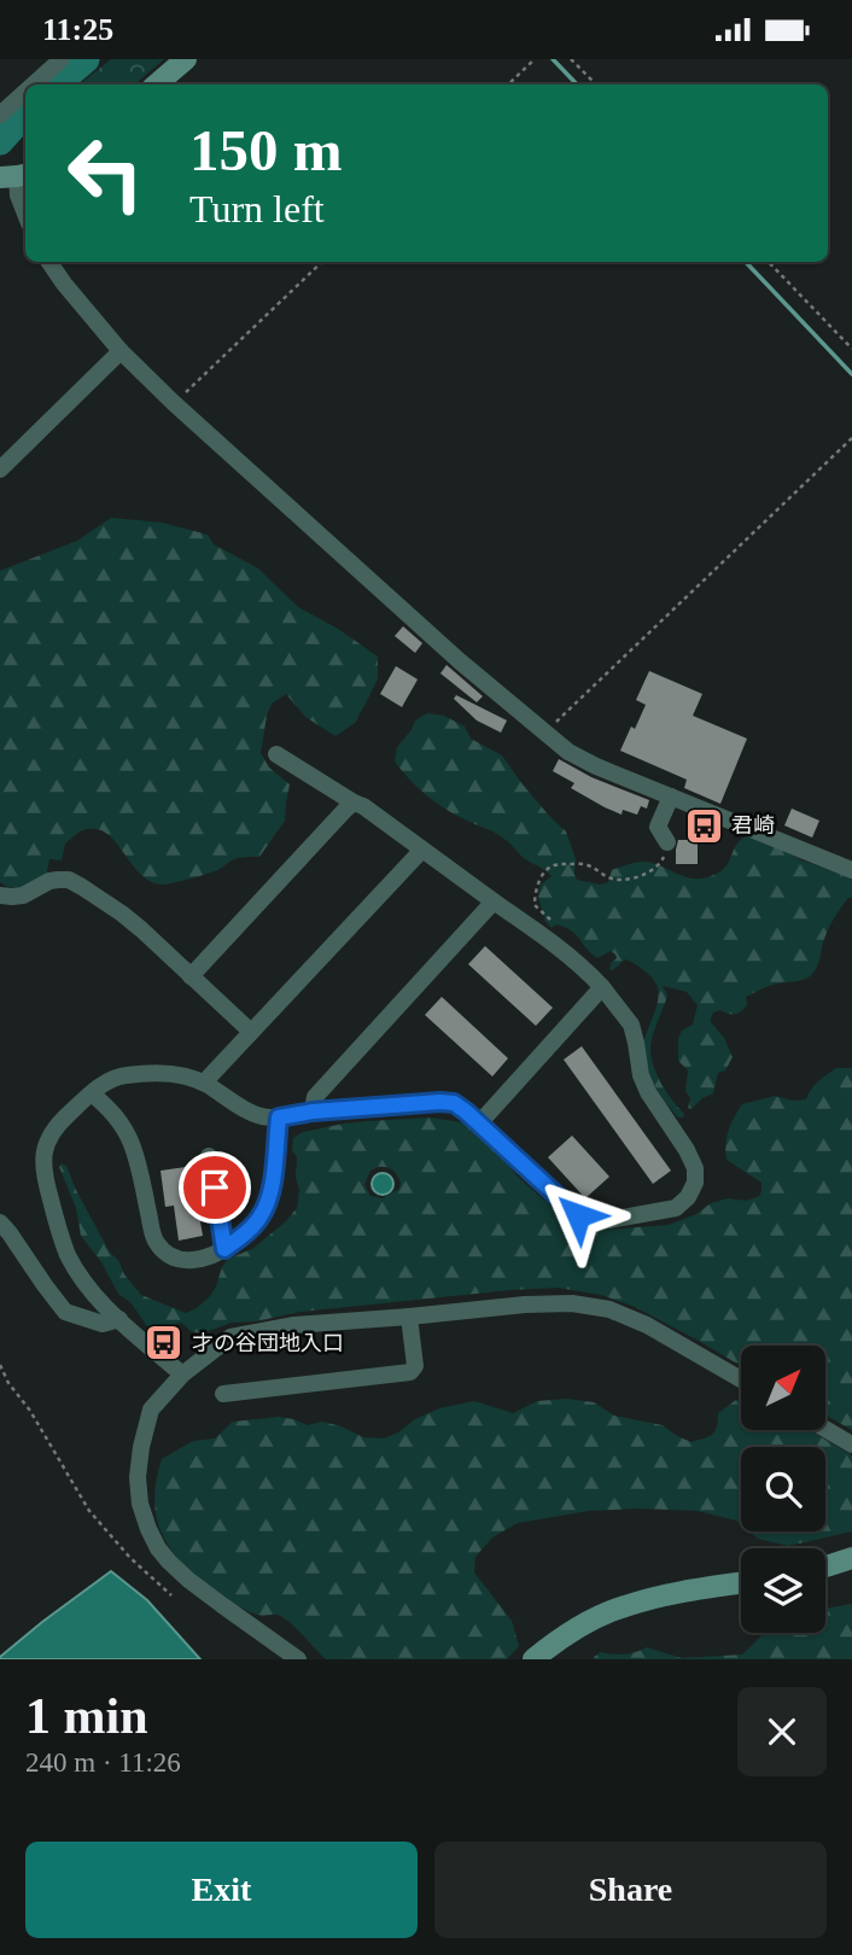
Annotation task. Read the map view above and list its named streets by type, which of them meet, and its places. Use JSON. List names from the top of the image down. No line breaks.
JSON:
{"places":{"bus stop":["君崎","才の谷団地入口"]},"north":"top right","page":{"status":"11:25","turn":["150 m","Turn left"],"heading":["1 min","240 m · 11:26"],"buttons":["Exit","Share"]}}
